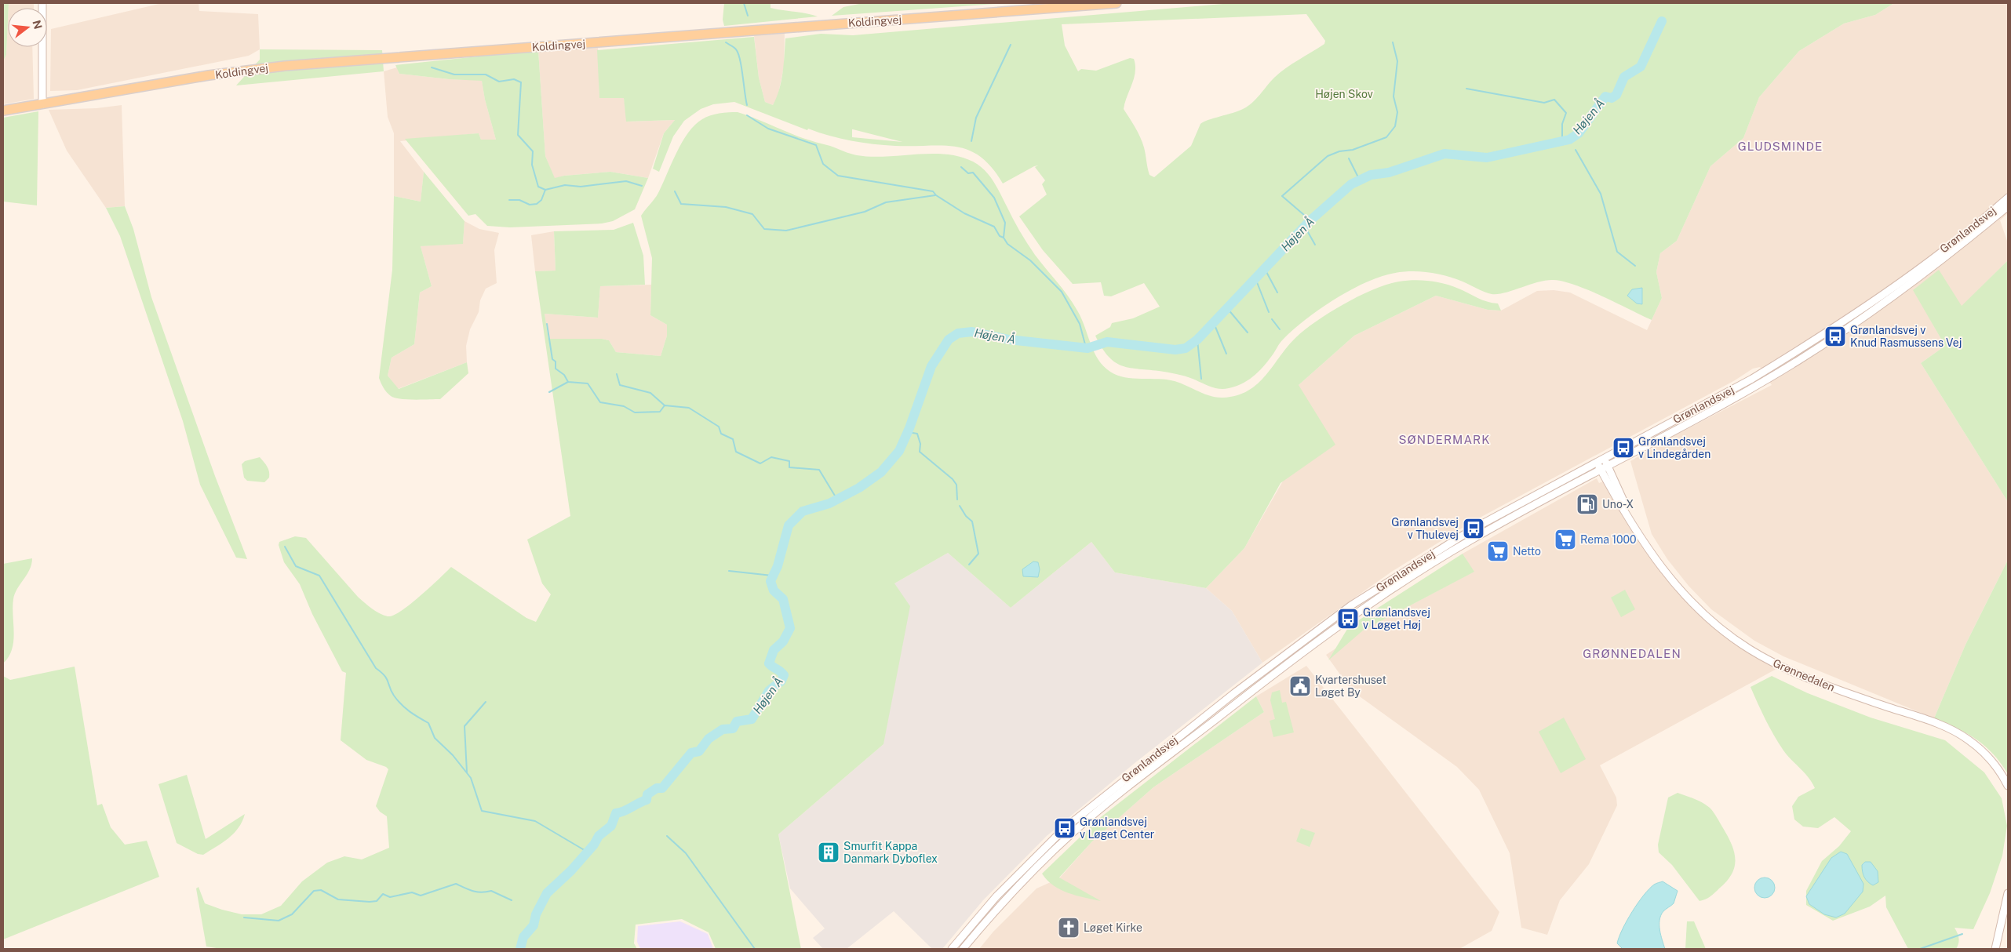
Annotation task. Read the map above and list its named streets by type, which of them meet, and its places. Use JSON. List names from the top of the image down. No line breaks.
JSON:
{"streets":{"main road":["Koldingvej"],"street":["Grønlandsvej","Grønnedalen"]},"crossings":[["Grønlandsvej","Grønnedalen"]],"districts":["GLUDSMINDE","SØNDERMARK","GRØNNEDALEN"],"water":["Højen Å"],"parks":["Højen Skov"],"places":{"bus stop":["Grønlandsvej v Knud Rasmussens Vej","Grønlandsvej v Lindegården","Grønlandsvej v Thulevej","Grønlandsvej v Løget Høj","Grønlandsvej v Løget Center"],"fuel station":["Uno-X"],"supermarket":["Rema 1000","Netto"],"public building":["Kvartershuset Løget By"],"building":["Smurfit Kappa Danmark Dyboflex"],"church":["Løget Kirke"]},"north":"right"}
